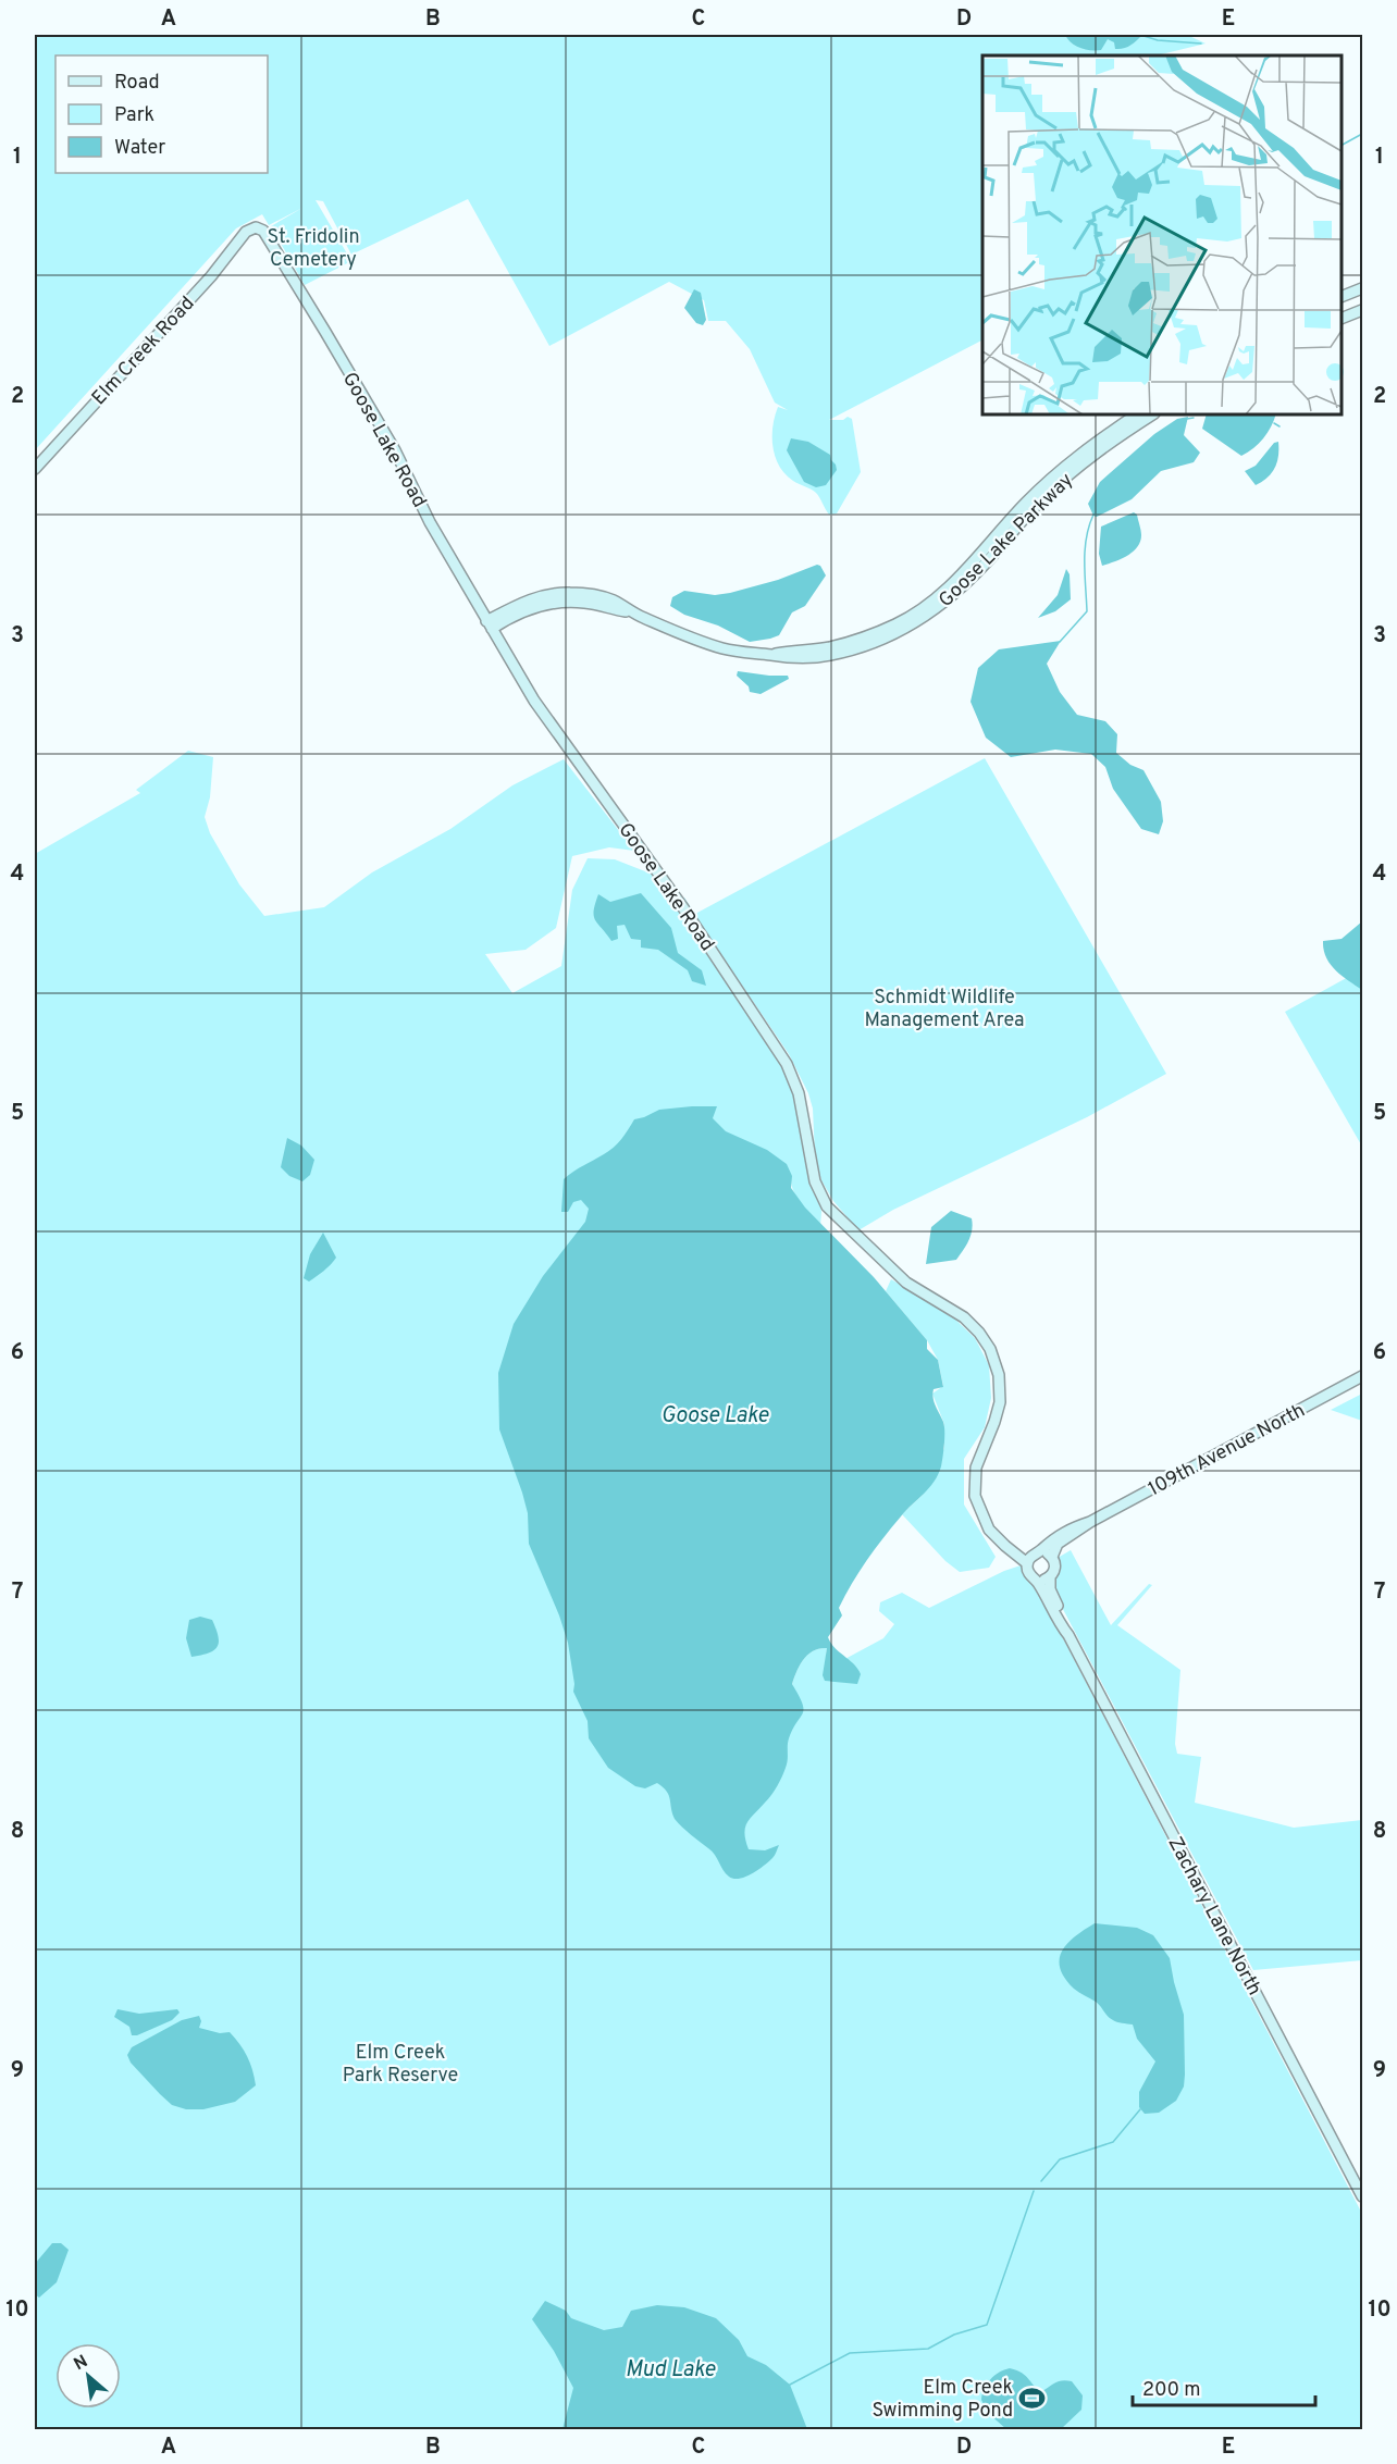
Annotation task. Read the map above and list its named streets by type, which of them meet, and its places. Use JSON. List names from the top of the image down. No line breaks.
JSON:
{"streets":{"street":["Elm Creek Road","Goose Lake Road","Goose Lake Parkway","109th Avenue North","Zachary Lane North"]},"crossings":[["Elm Creek Road","Goose Lake Road"],["Goose Lake Road","Goose Lake Parkway"],["Goose Lake Road","109th Avenue North"],["Goose Lake Road","Zachary Lane North"],["109th Avenue North","Zachary Lane North"]],"water":["Goose Lake","Mud Lake"],"parks":["St. Fridolin Cemetery","Schmidt Wildlife Management Area","Elm Creek Park Reserve"],"places":{"sports":["Elm Creek Swimming Pond"]},"legend":["Road","Park","Water"],"scale_bar":"200 m","north":"top left","grid":{"columns":["A","B","C","D","E"],"rows":["1","2","3","4","5","6","7","8","9","10"]}}
